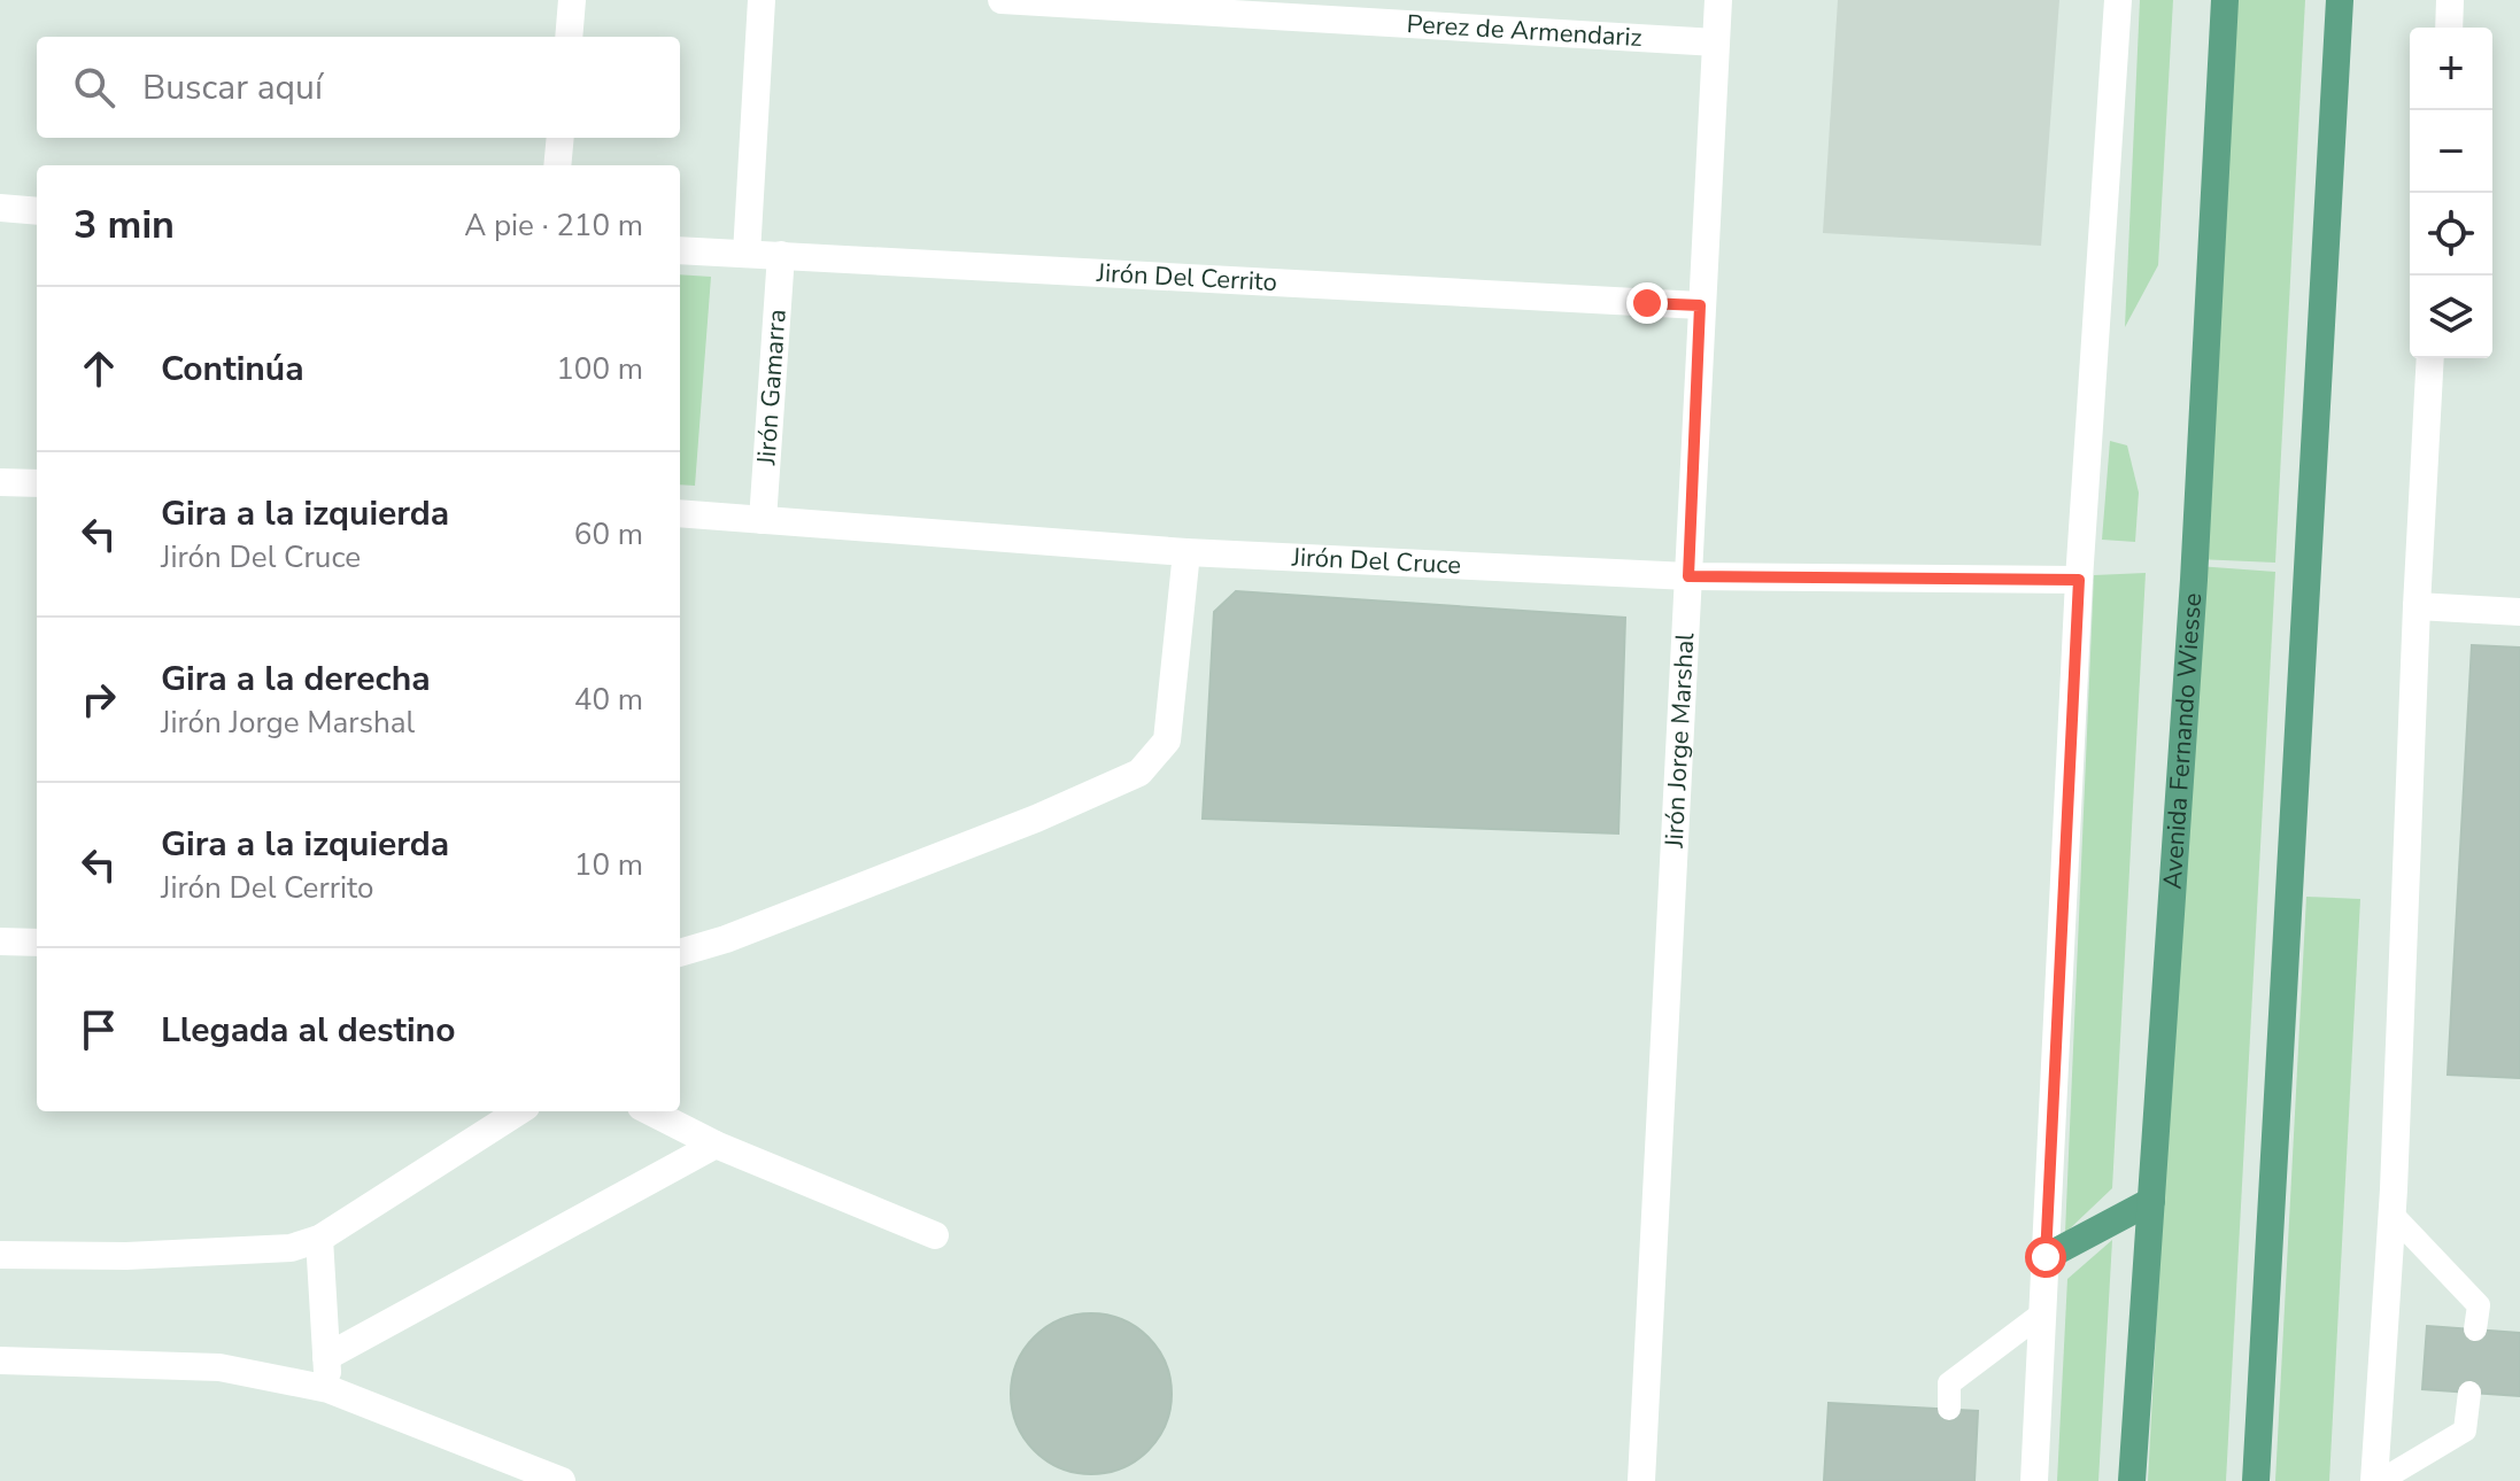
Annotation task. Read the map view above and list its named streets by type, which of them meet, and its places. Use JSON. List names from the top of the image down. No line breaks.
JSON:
{"streets":{"main road":["Avenida Fernando Wiesse"],"street":["Perez de Armendariz","Jirón Del Cerrito","Jirón Gamarra","Jirón Del Cruce","Jirón Jorge Marshal"]},"crossings":[["Perez de Armendariz","Jirón Jorge Marshal"],["Jirón Del Cerrito","Jirón Gamarra"],["Jirón Del Cerrito","Jirón Jorge Marshal"],["Jirón Gamarra","Jirón Del Cruce"],["Jirón Del Cruce","Jirón Jorge Marshal"]],"page":{"map_buttons":["+","−"],"search":"Buscar aquí","heading":["3 min","A pie · 210 m"],"list":[["Continúa","100 m"],["Gira a la izquierda","Jirón Del Cruce","60 m"],["Gira a la derecha","Jirón Jorge Marshal","40 m"],["Gira a la izquierda","Jirón Del Cerrito","10 m"],"Llegada al destino"]}}
